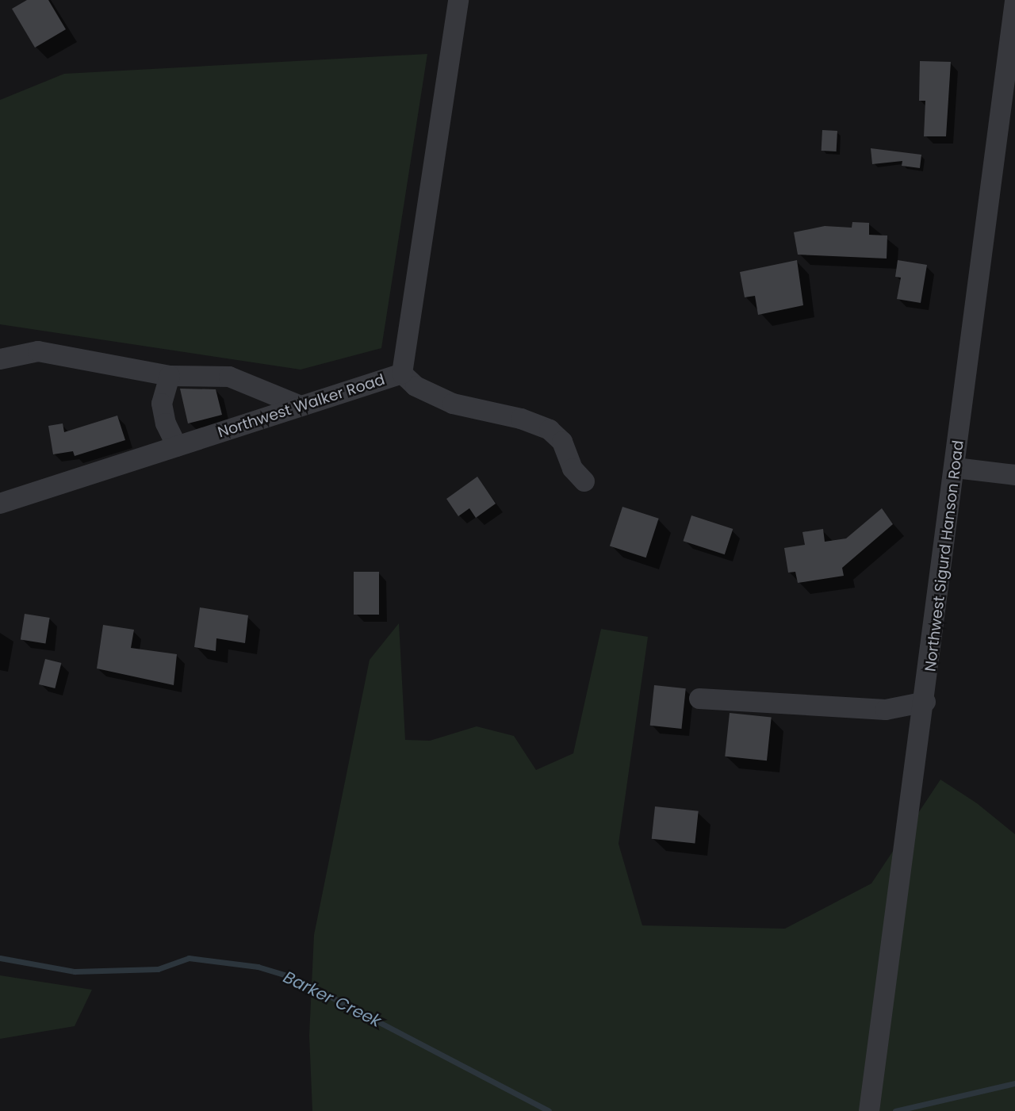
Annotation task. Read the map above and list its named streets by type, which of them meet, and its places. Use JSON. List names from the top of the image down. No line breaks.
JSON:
{"streets":{"street":["Northwest Walker Road","Northwest Sigurd Hanson Road"]},"water":["Barker Creek"]}
